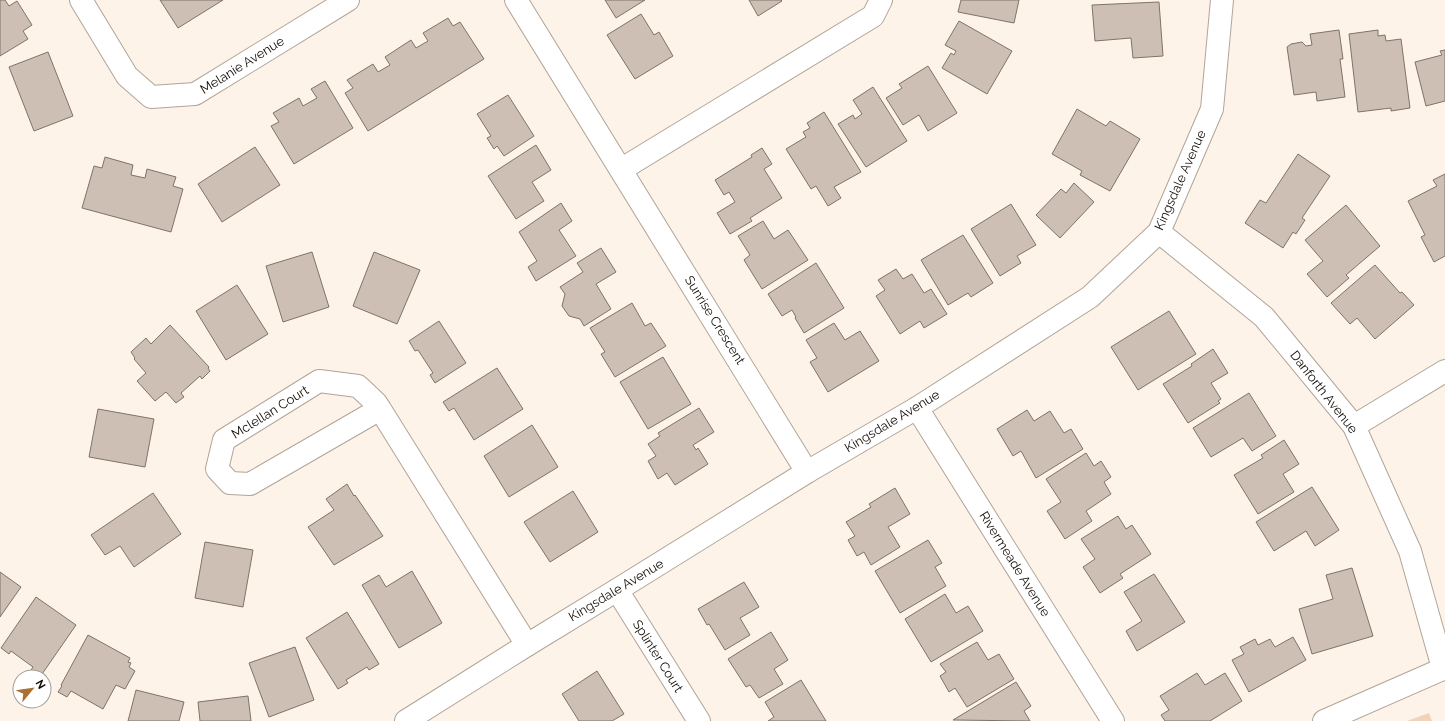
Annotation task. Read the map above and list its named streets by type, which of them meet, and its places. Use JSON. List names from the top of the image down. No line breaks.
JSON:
{"streets":{"street":["Melanie Avenue","Kingsdale Avenue","Sunrise Crescent","Danforth Avenue","Mclellan Court","Rivermeade Avenue","Splinter Court"]},"crossings":[["Kingsdale Avenue","Sunrise Crescent"],["Kingsdale Avenue","Danforth Avenue"],["Kingsdale Avenue","Mclellan Court"],["Kingsdale Avenue","Rivermeade Avenue"],["Kingsdale Avenue","Splinter Court"]],"north":"top right"}
